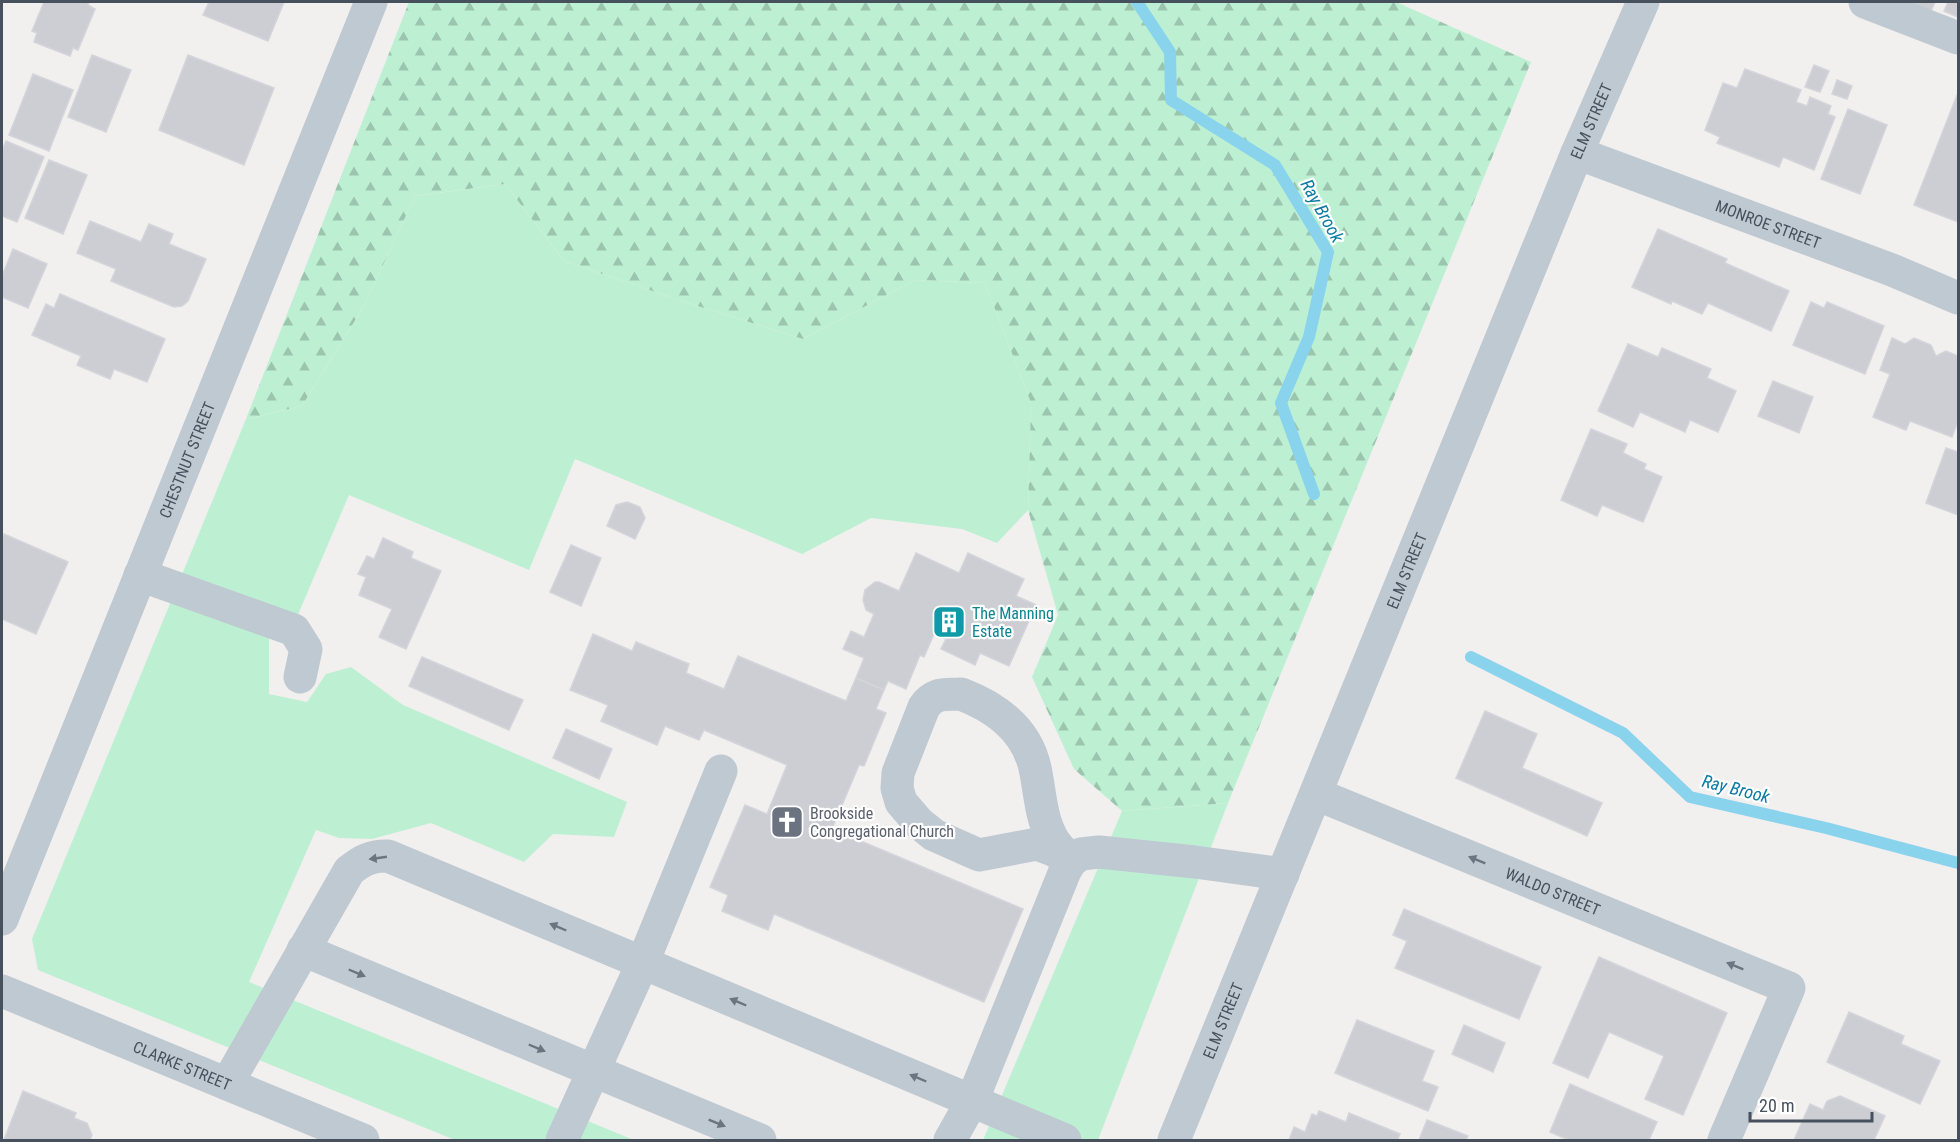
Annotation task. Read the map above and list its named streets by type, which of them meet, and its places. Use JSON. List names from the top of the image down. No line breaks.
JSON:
{"streets":{"street":["ELM STREET","MONROE STREET","CHESTNUT STREET","WALDO STREET","CLARKE STREET"]},"crossings":[["ELM STREET","MONROE STREET"],["ELM STREET","WALDO STREET"]],"water":["Ray Brook"],"places":{"building":["The Manning Estate"],"church":["Brookside Congregational Church"]},"scale_bar":"20 m"}
